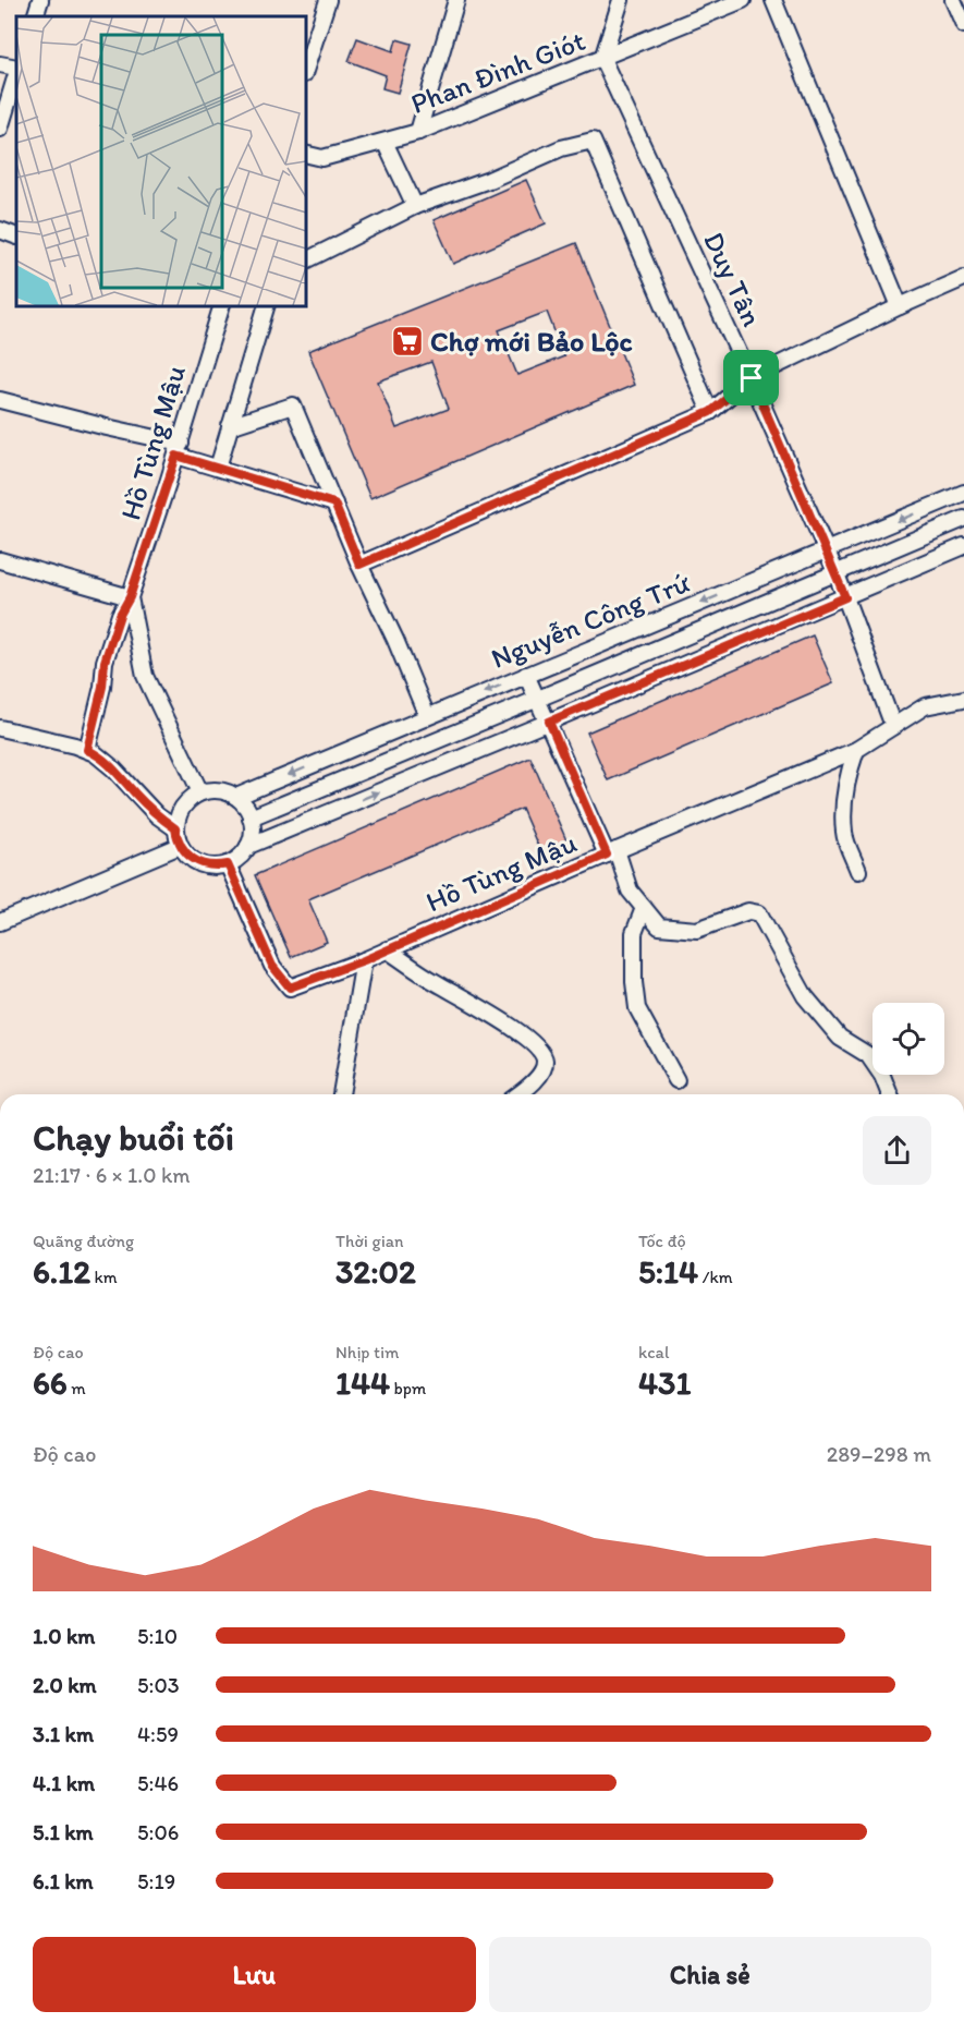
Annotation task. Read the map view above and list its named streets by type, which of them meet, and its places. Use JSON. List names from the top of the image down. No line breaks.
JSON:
{"streets":{"street":["Phan Đình Giót","Duy Tân","Hồ Tùng Mậu","Nguyễn Công Trứ"]},"crossings":[["Phan Đình Giót","Duy Tân"],["Duy Tân","Hồ Tùng Mậu"],["Duy Tân","Nguyễn Công Trứ"],["Hồ Tùng Mậu","Nguyễn Công Trứ"]],"places":{"supermarket":["Chợ mới Bảo Lộc"]},"page":{"heading":["Chạy buổi tối","21:17 · 6 × 1.0 km"],"stats":[["Quãng đường","6.12 km"],["Thời gian","32:02"],["Tốc độ","5:14 /km"],["Độ cao","66 m"],["Nhịp tim","144 bpm"],["kcal","431"]],"chart":["Độ cao","289–298 m"],"list":[{"name":"1.0 km","note":"5:10"},{"name":"2.0 km","note":"5:03"},{"name":"3.1 km","note":"4:59"},{"name":"4.1 km","note":"5:46"},{"name":"5.1 km","note":"5:06"},{"name":"6.1 km","note":"5:19"}],"buttons":["Lưu","Chia sẻ"]}}
